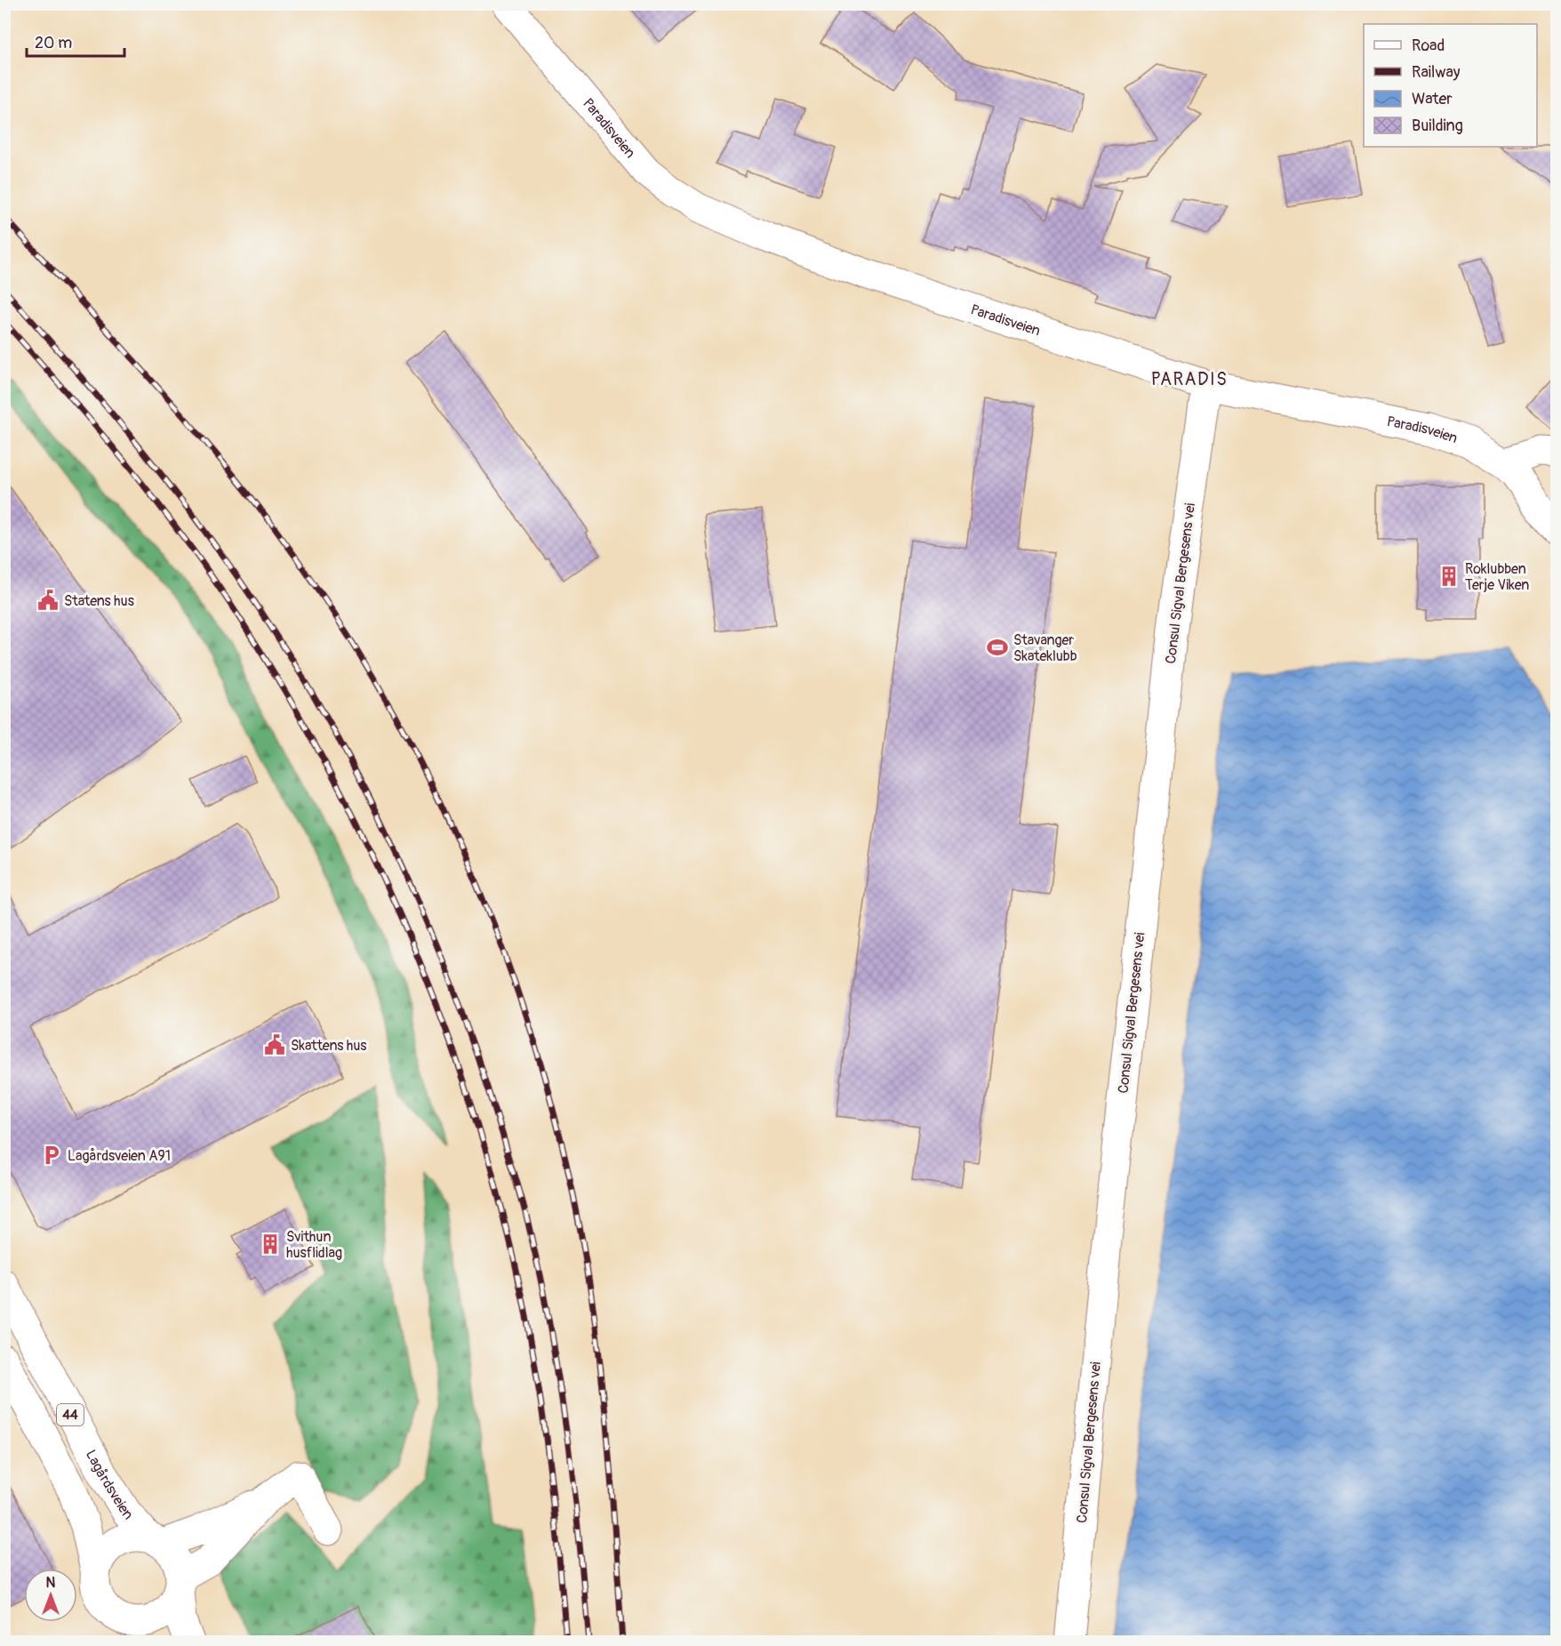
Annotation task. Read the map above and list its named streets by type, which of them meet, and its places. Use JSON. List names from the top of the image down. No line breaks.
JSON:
{"streets":{"street":["Paradisveien","Consul Sigval Bergesens vei","44","Lagårdsveien"]},"crossings":[["Paradisveien","Consul Sigval Bergesens vei"],["44","Lagårdsveien"]],"districts":["PARADIS"],"places":{"building":["Roklubben Terje Viken","Svithun husflidlag"],"public building":["Statens hus","Skattens hus"],"sports":["Stavanger Skateklubb"],"parking":["Lagårdsveien A91"]},"legend":["Road","Railway","Water","Building"],"scale_bar":"20 m","north":"top"}
